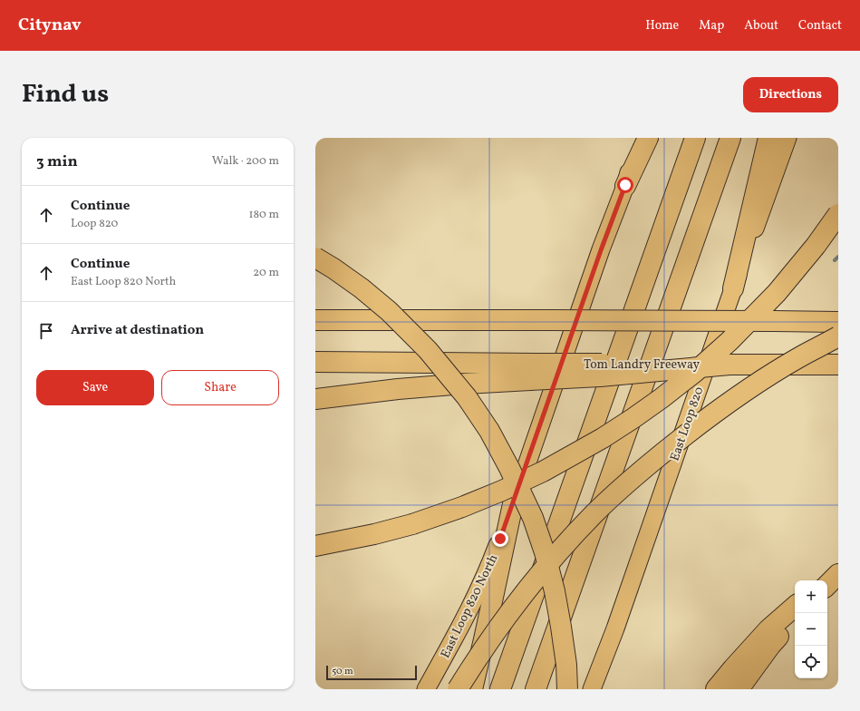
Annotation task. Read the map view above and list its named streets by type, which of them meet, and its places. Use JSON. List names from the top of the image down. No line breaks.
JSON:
{"streets":{"highway":["Tom Landry Freeway"],"main road":["East Loop 820","East Loop 820 North"]},"scale_bar":"50 m","page":{"header":"Citynav","nav":["Home","Map","About","Contact"],"title":"Find us","buttons":["Directions",["Save","Share"]],"heading":["3 min","Walk · 200 m"],"list":[["Continue","Loop 820","180 m"],["Continue","East Loop 820 North","20 m"],"Arrive at destination"],"map_buttons":["+","−"],"scale":"50 m"}}
